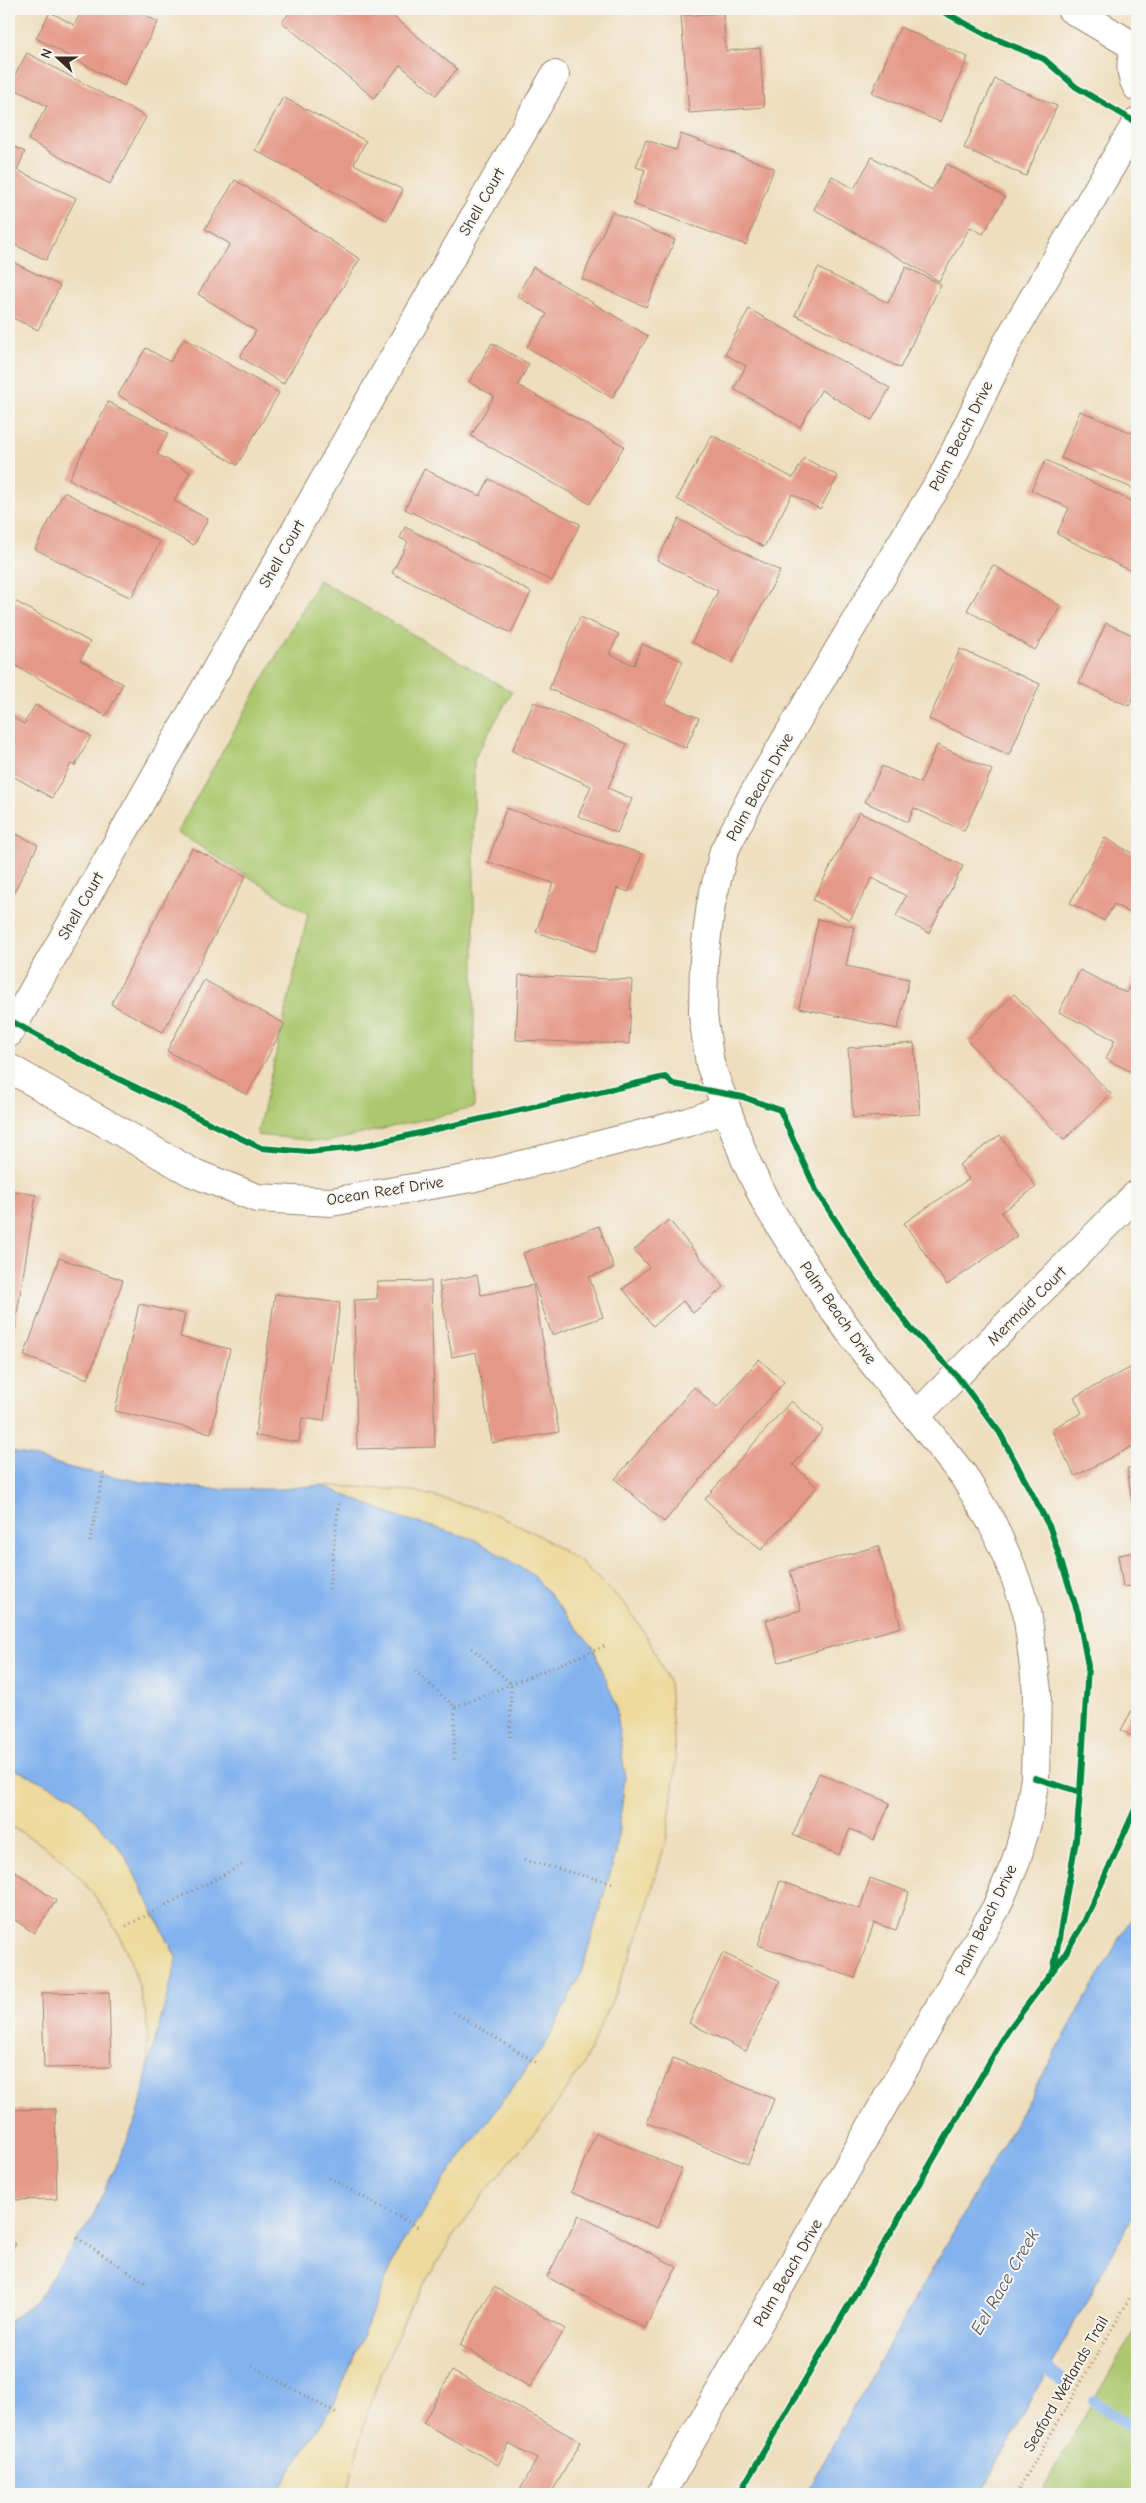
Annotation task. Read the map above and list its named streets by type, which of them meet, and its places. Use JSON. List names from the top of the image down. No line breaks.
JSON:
{"streets":{"street":["Shell Court","Palm Beach Drive","Ocean Reef Drive","Mermaid Court"],"path":["Seaford Wetlands Trail"]},"crossings":[["Palm Beach Drive","Ocean Reef Drive"],["Palm Beach Drive","Mermaid Court"]],"water":["Eel Race Creek"],"north":"left"}
